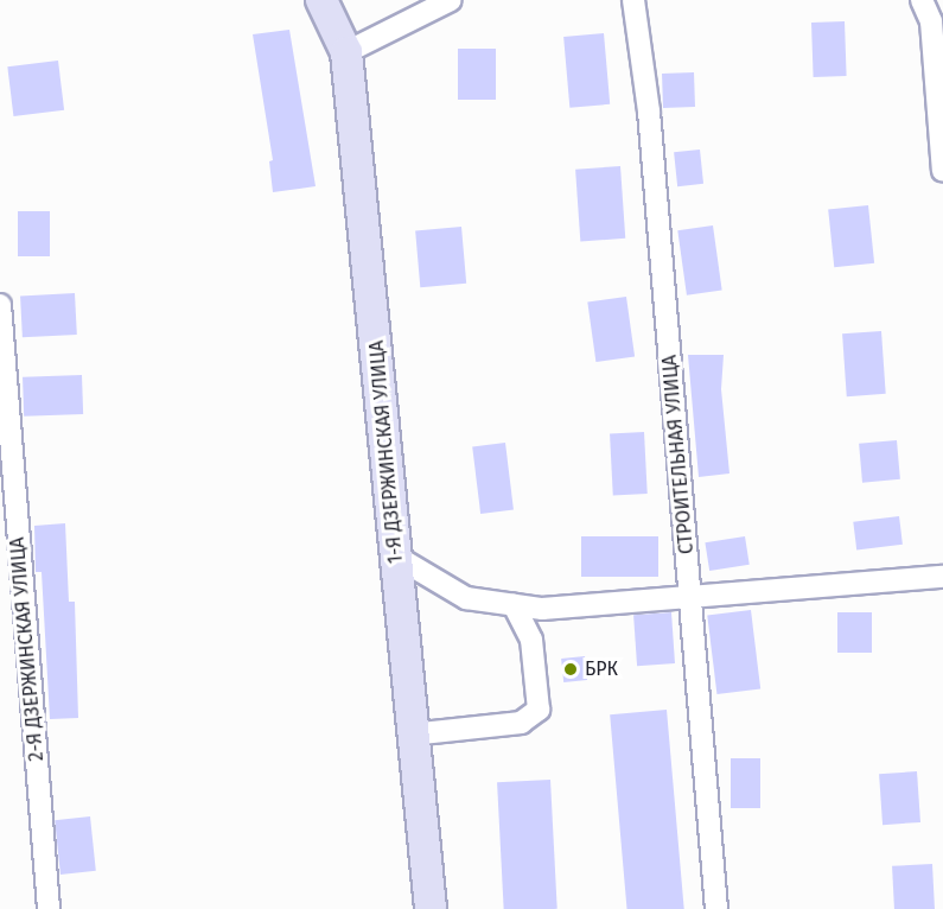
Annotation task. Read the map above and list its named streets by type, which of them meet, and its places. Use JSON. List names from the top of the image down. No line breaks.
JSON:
{"streets":{"street":["1-Я ДЗЕРЖИНСКАЯ УЛИЦА","СТРОИТЕЛЬНАЯ УЛИЦА","2-Я ДЗЕРЖИНСКАЯ УЛИЦА"]},"places":["БРК"]}
